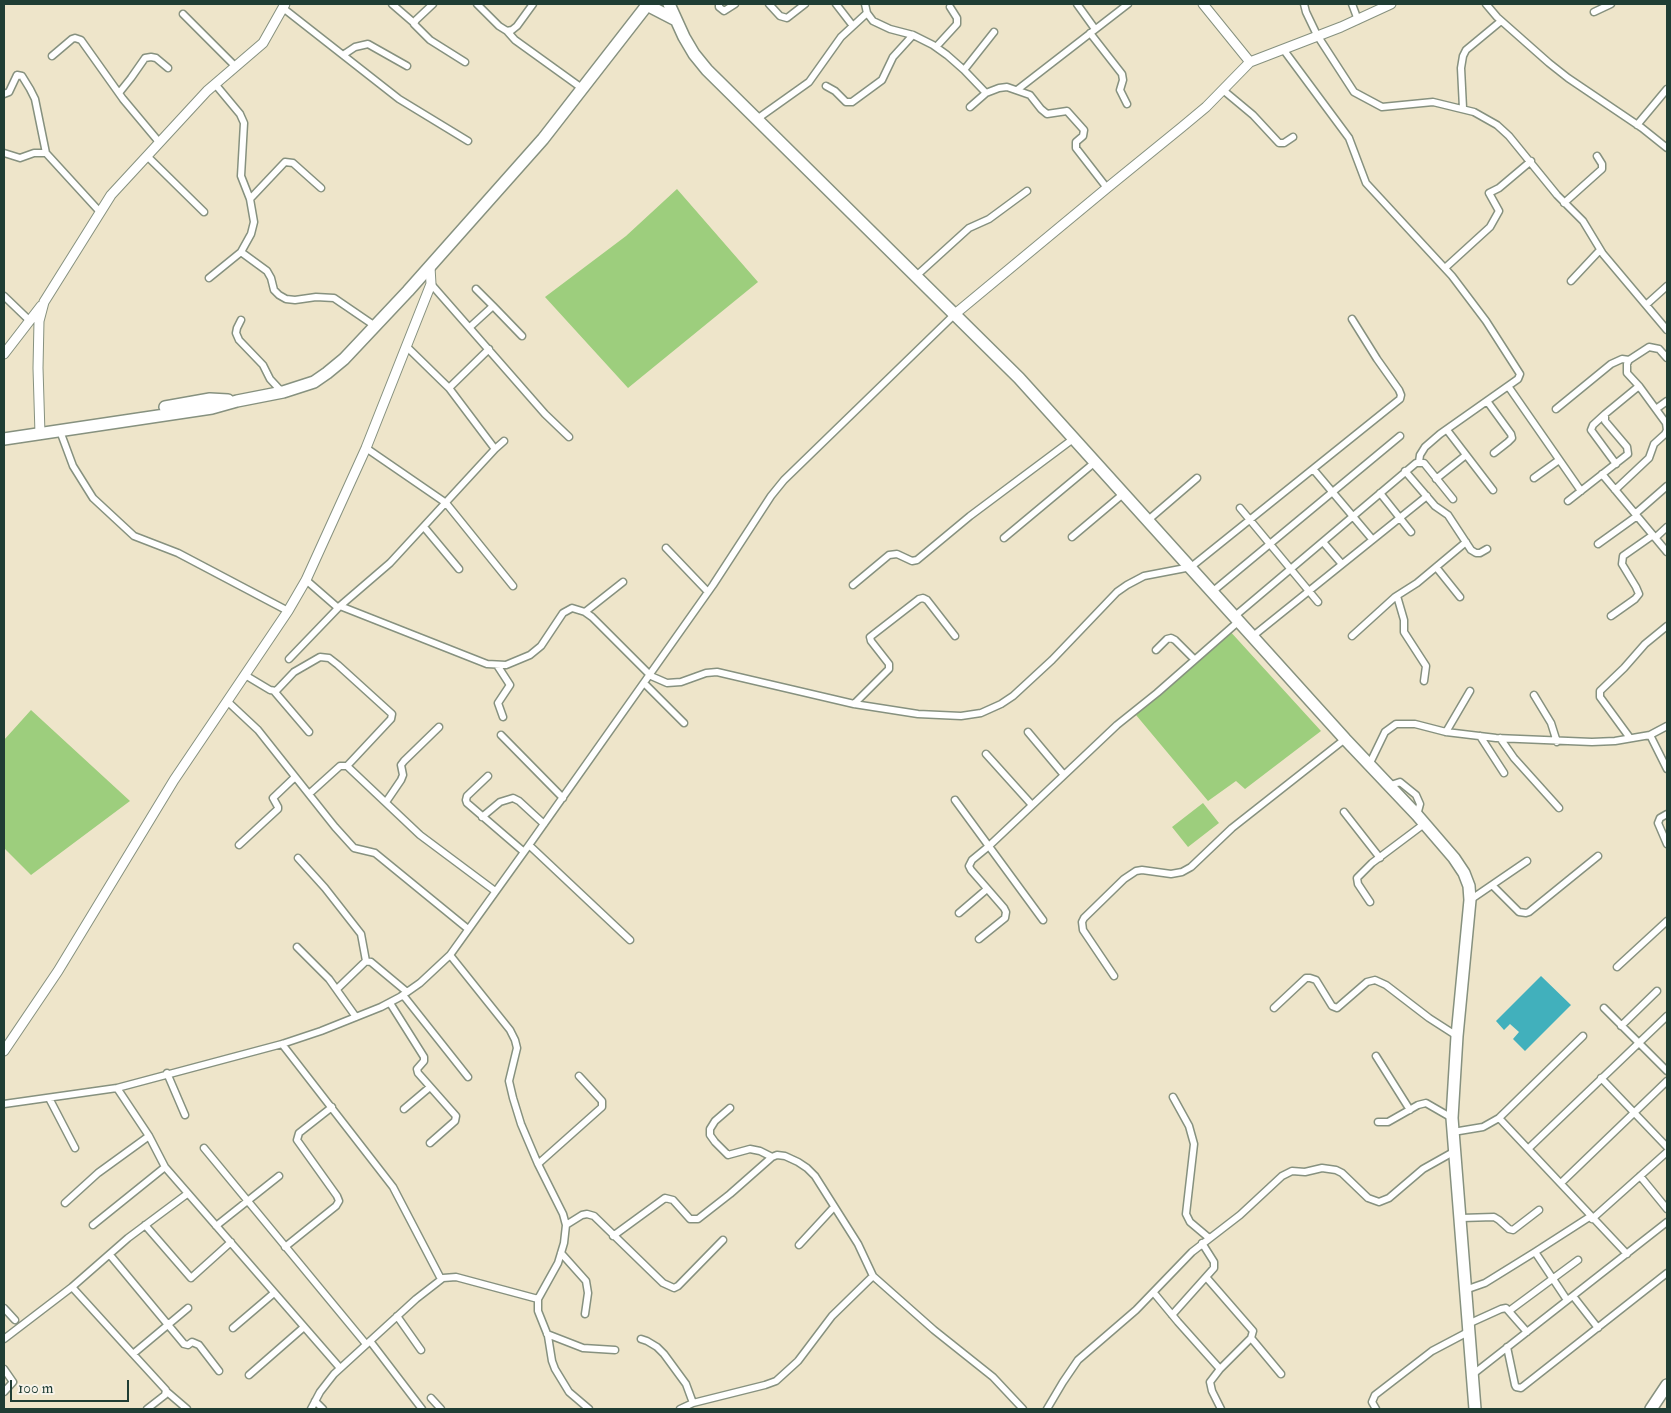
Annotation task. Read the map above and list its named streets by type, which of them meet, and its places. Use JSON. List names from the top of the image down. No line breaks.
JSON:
{"scale_bar":"100 m"}
